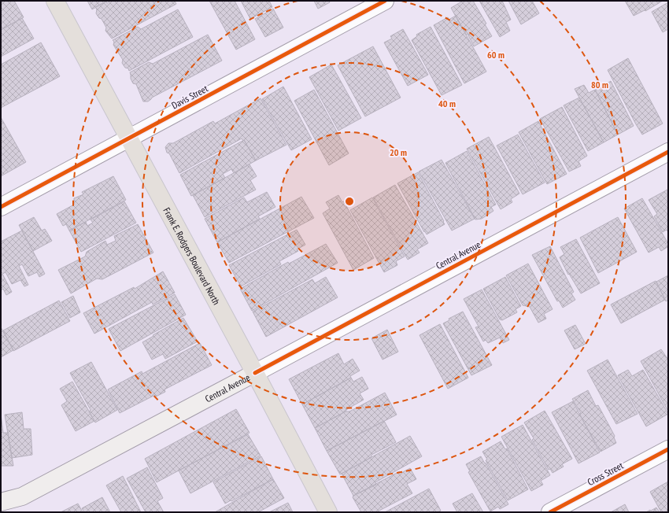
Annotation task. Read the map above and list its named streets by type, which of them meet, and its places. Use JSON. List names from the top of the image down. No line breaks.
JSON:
{"streets":{"main road":["Central Avenue","Frank E. Rodgers Boulevard North"],"street":["Davis Street","Cross Street"]},"crossings":[["Davis Street","Frank E. Rodgers Boulevard North"],["Central Avenue","Frank E. Rodgers Boulevard North"]],"rings":["60 m","80 m","40 m","20 m"]}
